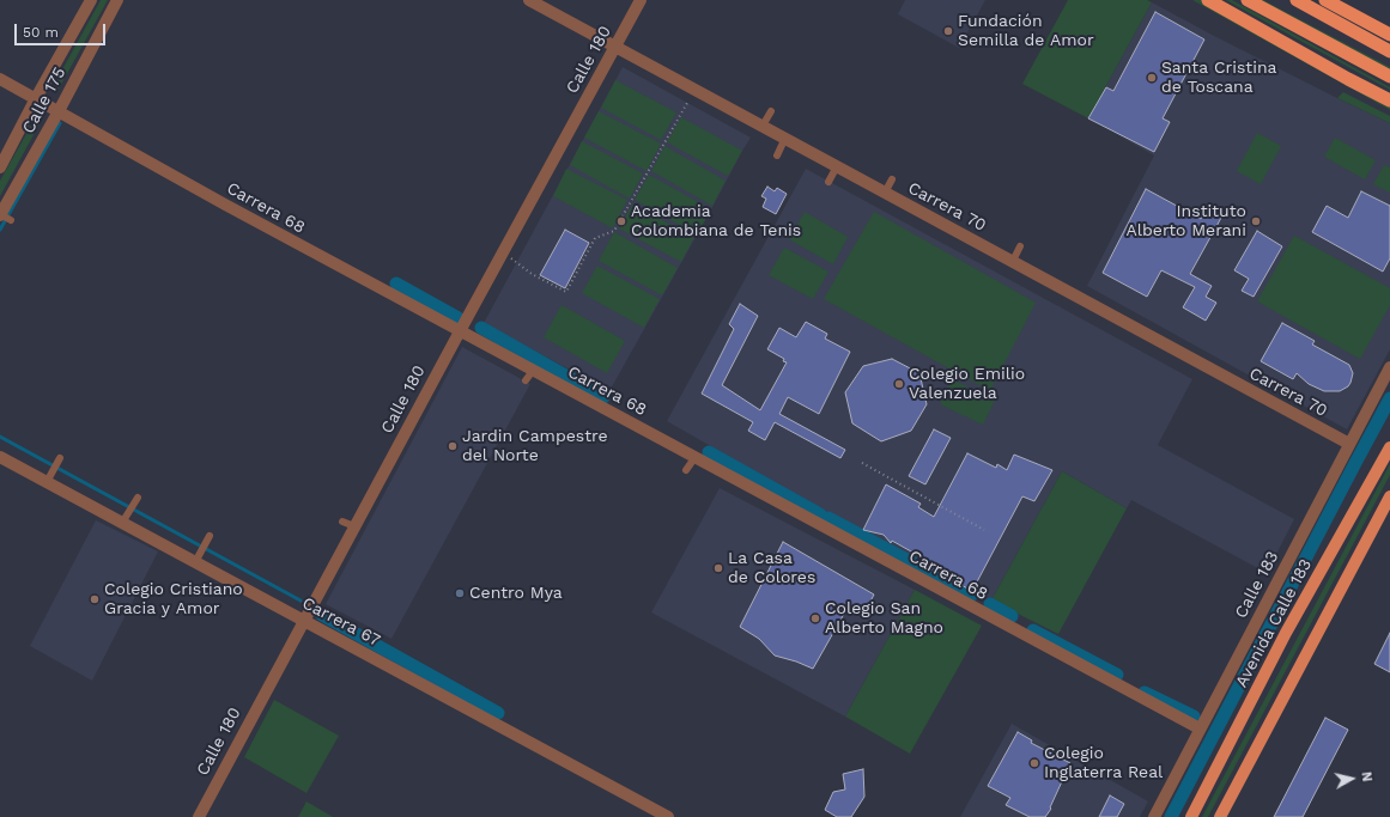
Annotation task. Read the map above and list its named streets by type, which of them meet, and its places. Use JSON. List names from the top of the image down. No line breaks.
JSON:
{"streets":{"main road":["Avenida Calle 183"],"street":["Calle 180","Calle 175","Carrera 70","Carrera 68","Calle 183","Carrera 67"]},"crossings":[["Calle 180","Carrera 70"],["Calle 180","Carrera 68"],["Calle 180","Carrera 67"],["Calle 175","Carrera 68"],["Carrera 70","Calle 183"],["Carrera 68","Calle 183"]],"places":["Fundación Semilla de Amor","Santa Cristina de Toscana","Academia Colombiana de Tenis","Instituto Alberto Merani","Colegio Emilio Valenzuela","Jardin Campestre del Norte","La Casa de Colores","Centro Mya","Colegio Cristiano Gracia y Amor","Colegio San Alberto Magno","Colegio Inglaterra Real"],"scale_bar":"50 m","north":"right"}
